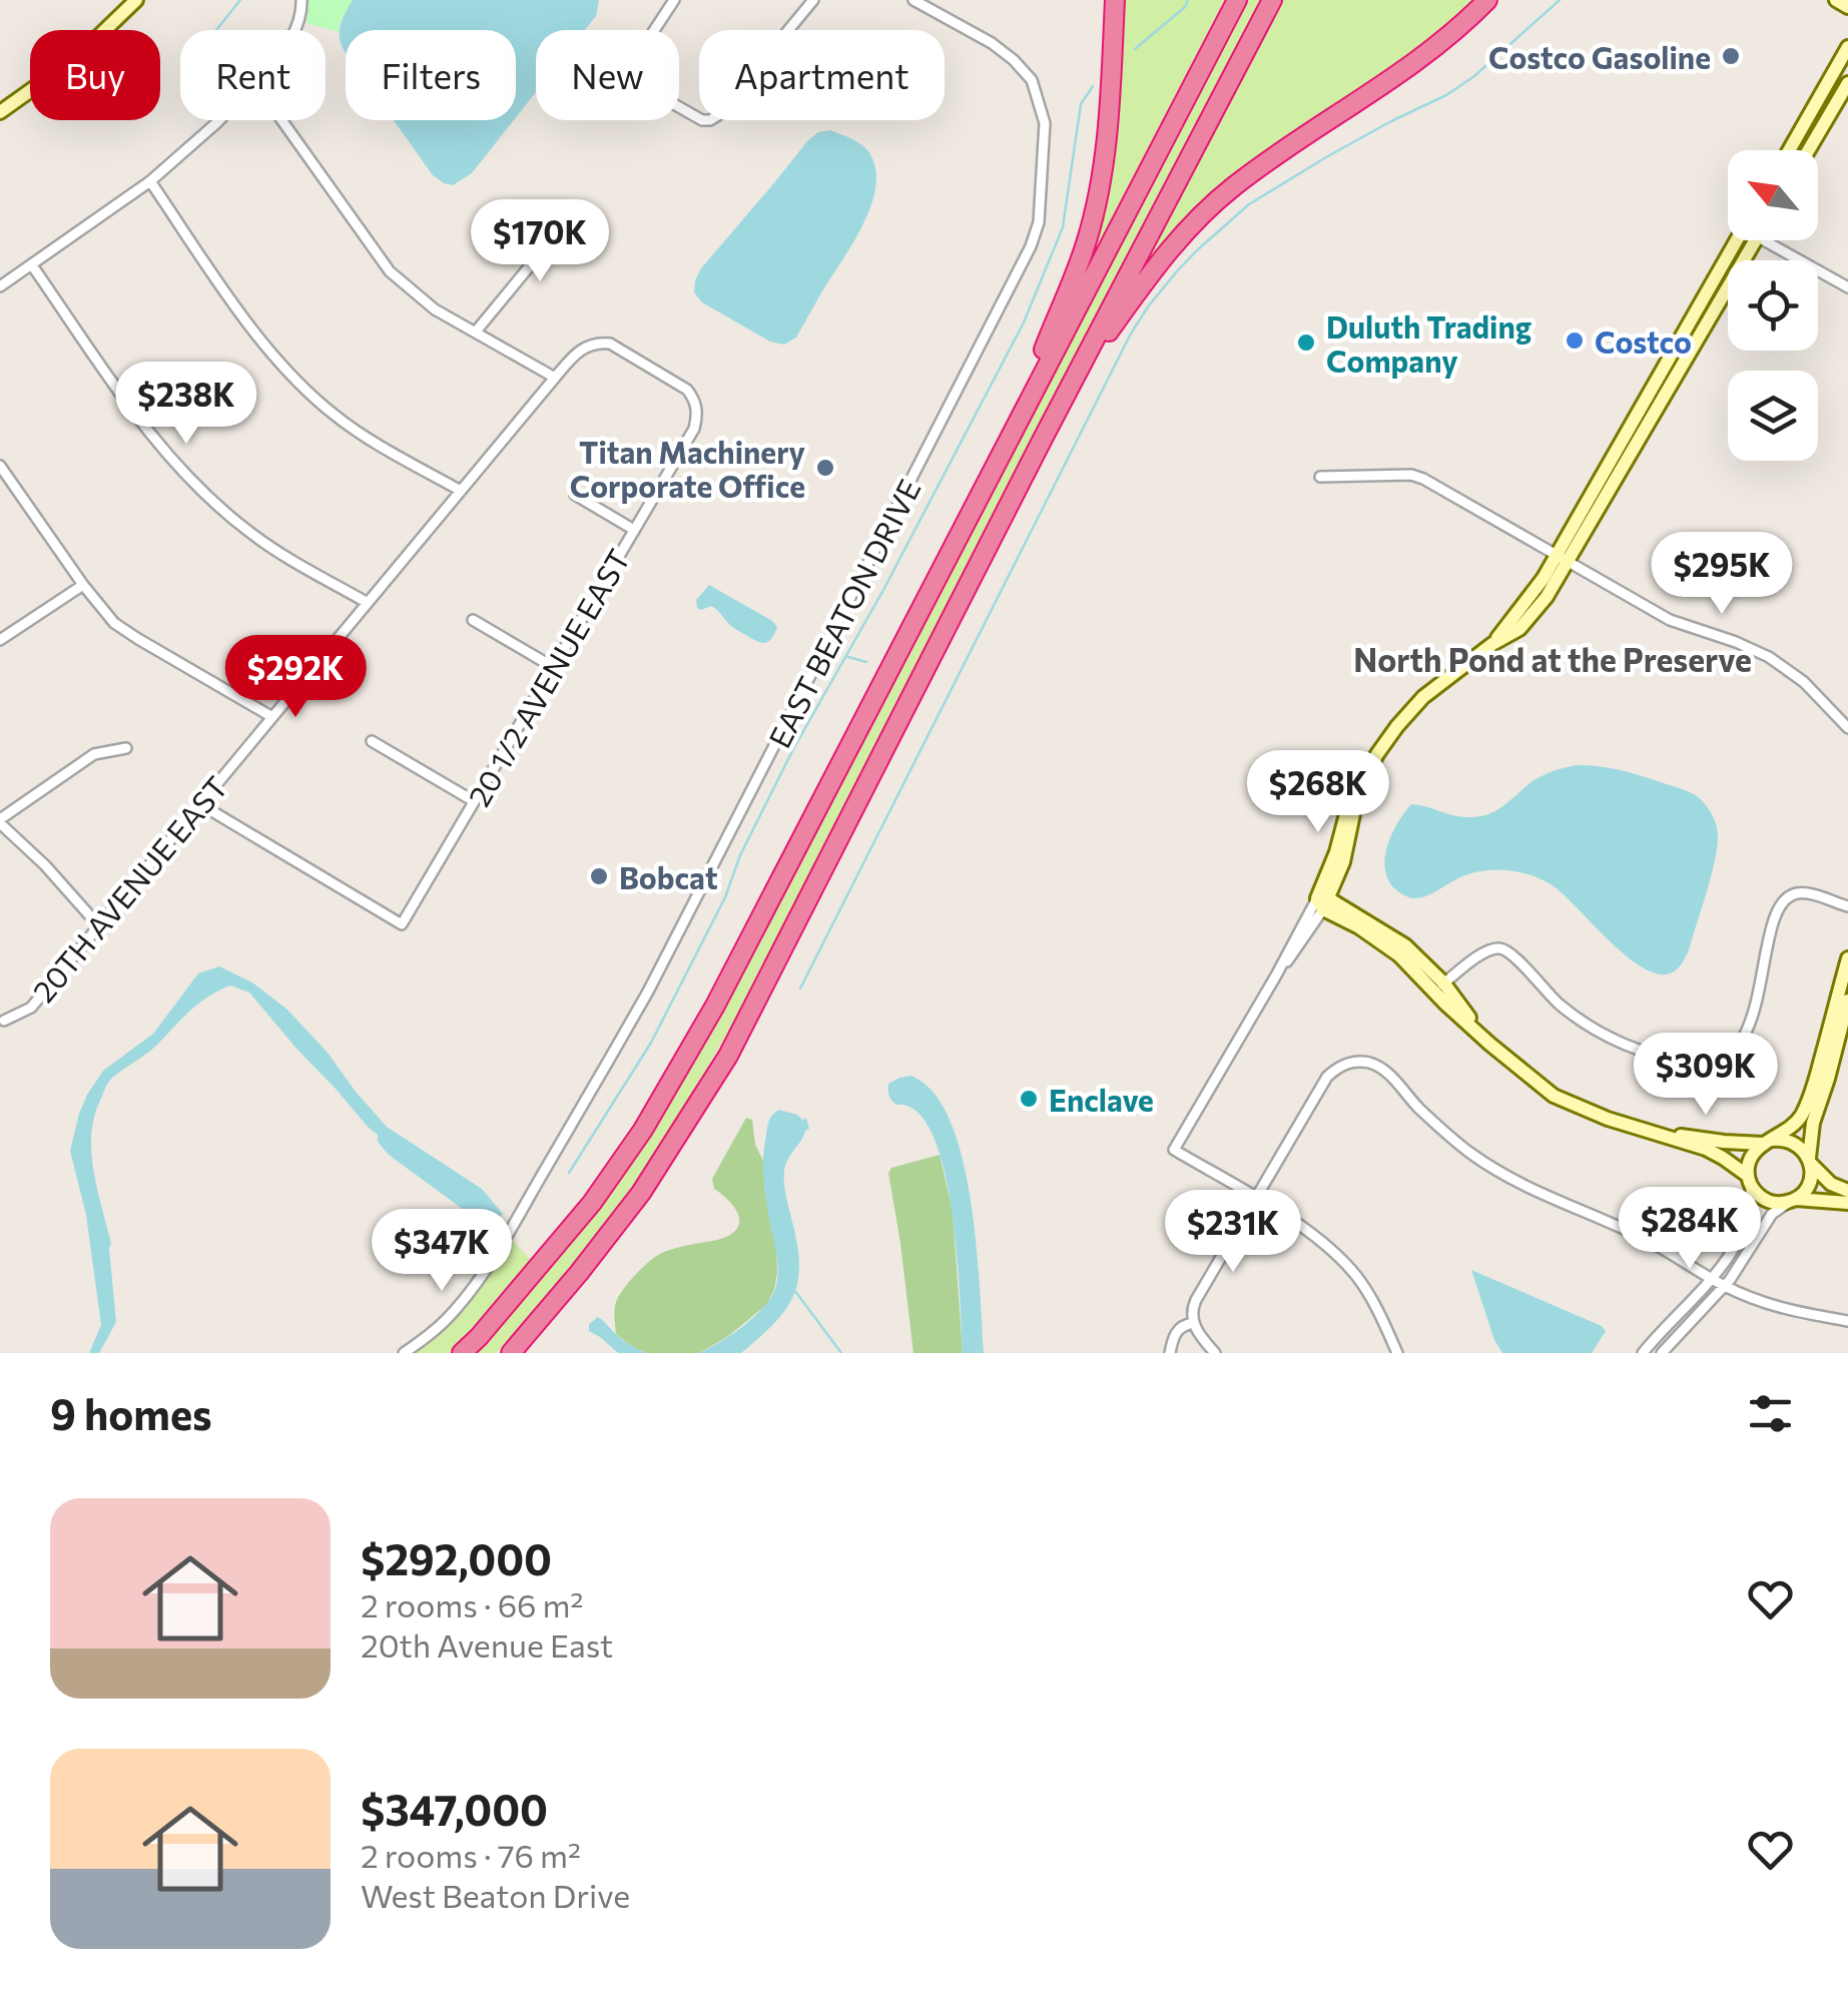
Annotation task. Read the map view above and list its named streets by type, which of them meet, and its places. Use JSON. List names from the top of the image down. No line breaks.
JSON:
{"streets":{"street":["EAST BEATON DRIVE","20 1/2 AVENUE EAST","20TH AVENUE EAST"]},"crossings":[["20 1/2 AVENUE EAST","20TH AVENUE EAST"]],"districts":["North Pond at the Preserve"],"places":["Costco Gasoline","Costco","Duluth Trading Company","Titan Machinery Corporate Office","Bobcat","Enclave"],"north":"top left","page":{"chip":["Buy","Rent","Filters","New","Apartment"],"price":["$170K","$238K","$295K","$292K","$268K","$309K","$284K","$231K","$347K"],"heading":"9 homes","list":[{"name":"$292,000","note":"2 rooms · 66 m² · 20th Avenue East"},{"name":"$347,000","note":"2 rooms · 76 m² · West Beaton Drive"}]}}
